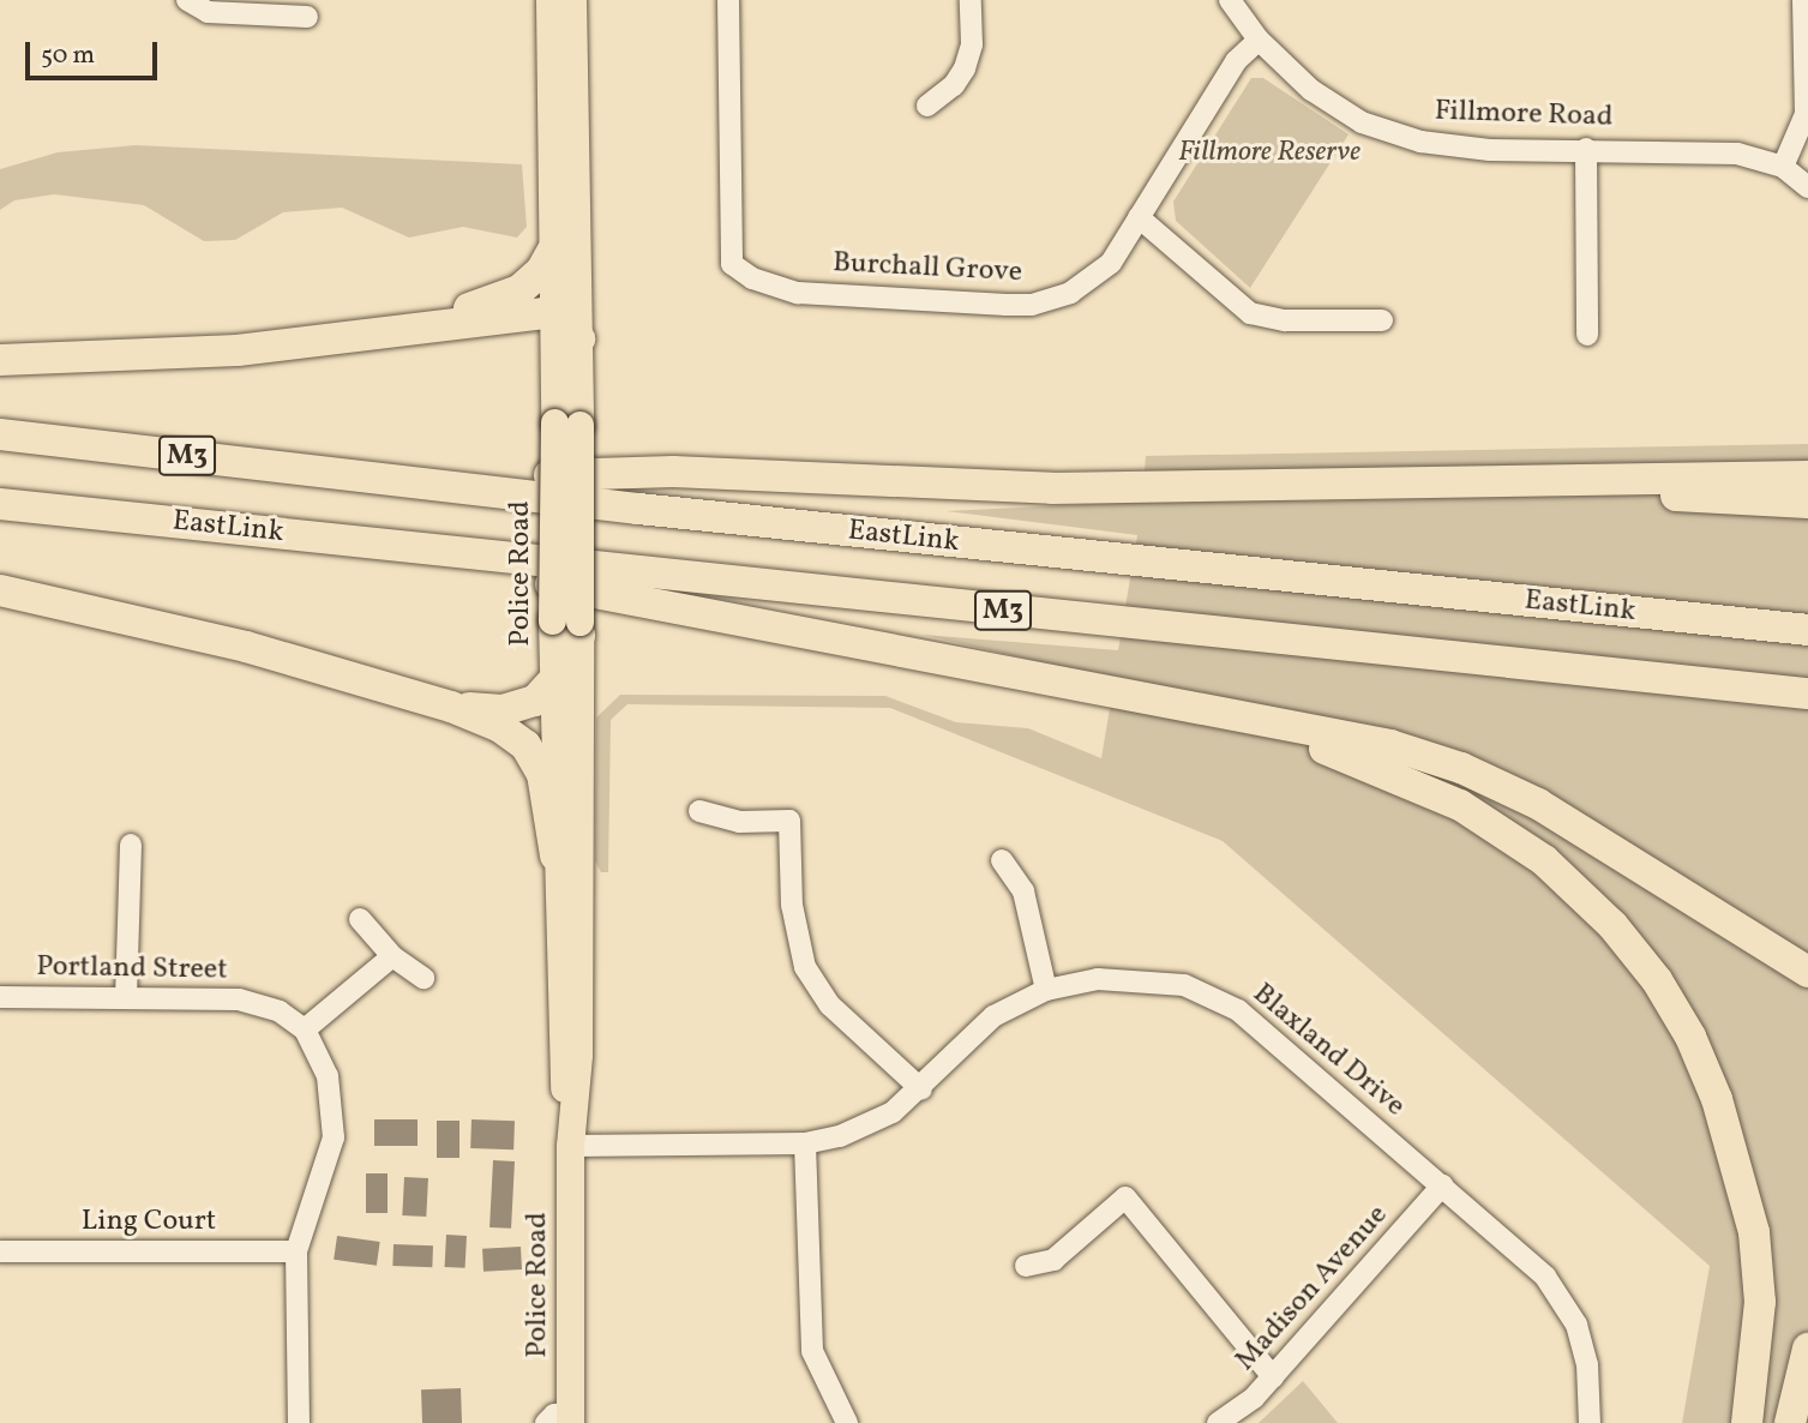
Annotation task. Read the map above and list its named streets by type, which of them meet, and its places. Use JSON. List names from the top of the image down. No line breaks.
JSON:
{"streets":{"highway":["M3","EastLink"],"main road":["Police Road"],"street":["Fillmore Road","Burchall Grove","Portland Street","Blaxland Drive","Ling Court","Madison Avenue"]},"crossings":[["Fillmore Road","Burchall Grove"],["Police Road","Blaxland Drive"],["Blaxland Drive","Madison Avenue"]],"parks":["Fillmore Reserve"],"scale_bar":"50 m"}
